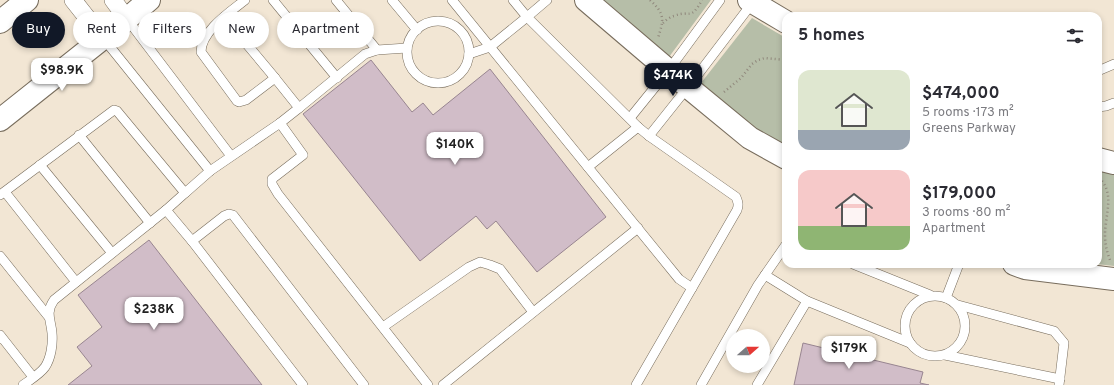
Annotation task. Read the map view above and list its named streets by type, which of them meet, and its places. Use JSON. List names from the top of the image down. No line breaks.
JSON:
{"north":"right","page":{"chip":["Buy","Rent","Filters","New","Apartment"],"heading":"5 homes","price":["$98.9K","$474K","$140K","$238K","$179K"],"list":[{"name":"$474,000","note":"5 rooms · 173 m² · Greens Parkway"},{"name":"$179,000","note":"3 rooms · 80 m² · Apartment"}]}}
